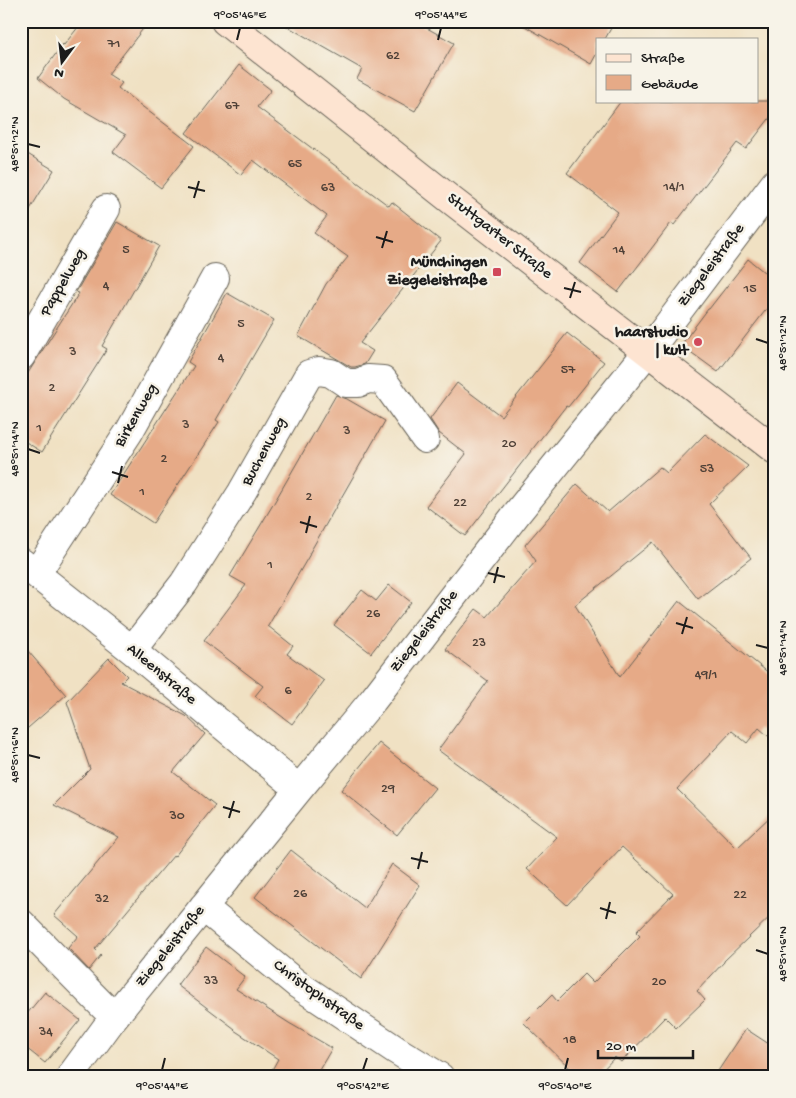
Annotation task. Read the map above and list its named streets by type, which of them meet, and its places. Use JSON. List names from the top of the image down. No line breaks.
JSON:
{"streets":{"street":["Stuttgarter Straße","Ziegeleistraße","Pappelweg","Birkenweg","Buchenweg","Alleenstraße","Christophstraße"]},"crossings":[["Stuttgarter Straße","Ziegeleistraße"],["Ziegeleistraße","Alleenstraße"],["Ziegeleistraße","Christophstraße"],["Birkenweg","Alleenstraße"],["Buchenweg","Alleenstraße"]],"places":{"transit":["Münchingen Ziegeleistraße"],"other":["haarstudio | kult"]},"house_numbers":["71","62","67","65","14/1","63","5","14","4","15","5","3","4","57","2","3","1","3","20","2","53","1","2","22","1","26","23","49/1","6","29","30","26","22","32","33","20","34","18"],"legend":["Straße","Gebäude"],"scale_bar":"20 m","north":"bottom","coordinates":["9°05'46\"E","9°05'44\"E","48°51'12\"N","48°51'14\"N","48°51'16\"N","9°05'42\"E","9°05'40\"E"]}
